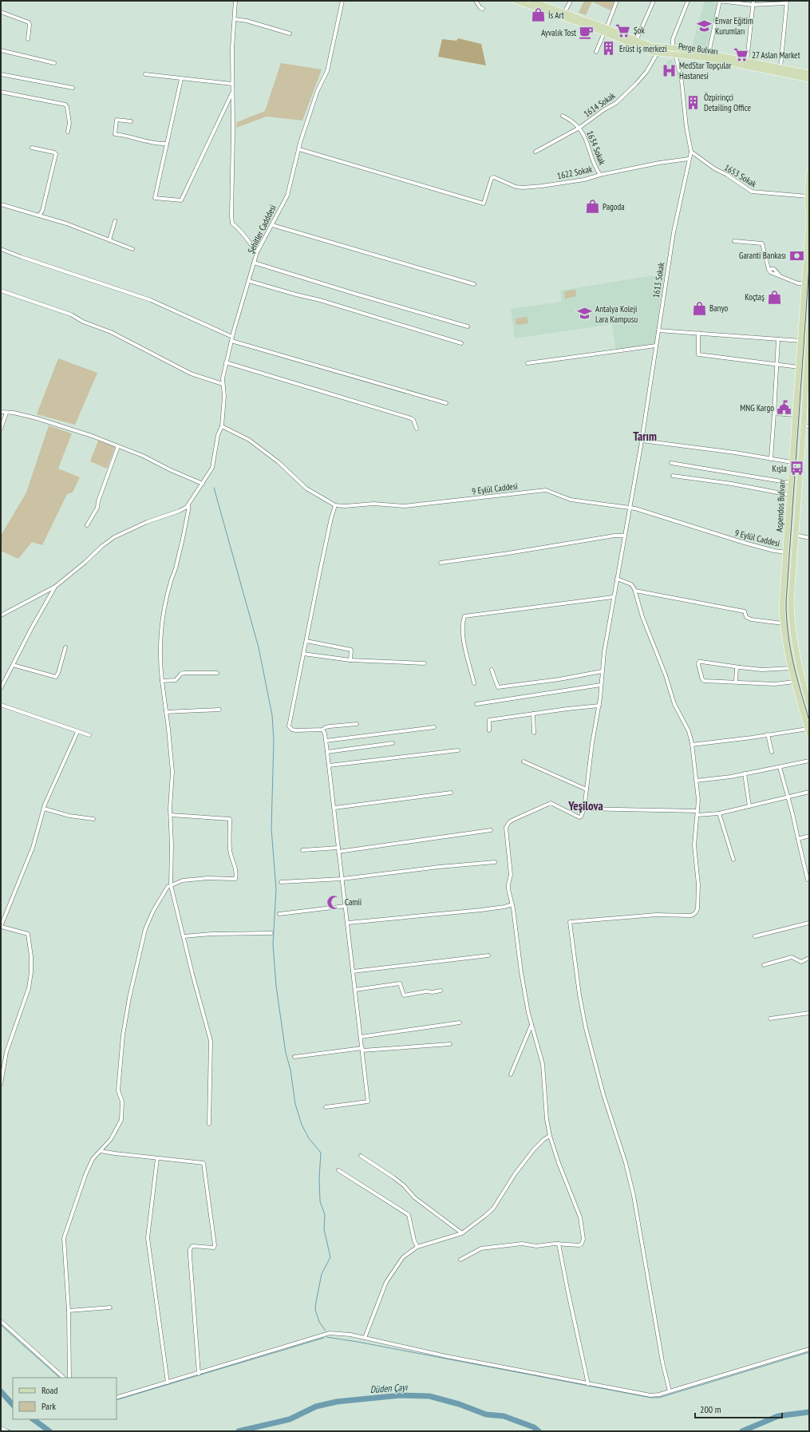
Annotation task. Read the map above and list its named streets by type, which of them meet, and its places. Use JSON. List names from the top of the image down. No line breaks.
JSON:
{"streets":{"main road":["Perge Bulvarı","Aspendos Bulvarı"],"street":["1614 Sokak","1634 Sokak","1622 Sokak","1653 Sokak","Şehitler Cadddesi","1613 Sokak","9 Eylül Caddesi"]},"crossings":[["Perge Bulvarı","1614 Sokak"],["Perge Bulvarı","1613 Sokak"],["1614 Sokak","1634 Sokak"],["1634 Sokak","1622 Sokak"],["1622 Sokak","Şehitler Cadddesi"],["1622 Sokak","1613 Sokak"],["1653 Sokak","1613 Sokak"],["Şehitler Cadddesi","9 Eylül Caddesi"],["1613 Sokak","9 Eylül Caddesi"],["9 Eylül Caddesi","Aspendos Bulvarı"]],"districts":["Tarım","Yeşilova"],"water":["Düden Çayı"],"places":{"shop":["İs Art","Pagoda","Koçtaş","Banyo"],"school or university":["Envar Eğitim Kurumları","Antalya Koleji Lara Kampusu"],"supermarket":["Şok","27 Aslan Market"],"cafe":["Ayvalık Tost"],"building":["Erüst iş merkezi","Özpirinçci Detailing Office"],"hospital":["MedStar Topçular Hastanesi"],"bank":["Garanti Bankası"],"public building":["MNG Kargo"],"bus stop":["Kışla"],"mosque":["Camii"]},"legend":["Road","Park"],"scale_bar":"200 m"}
